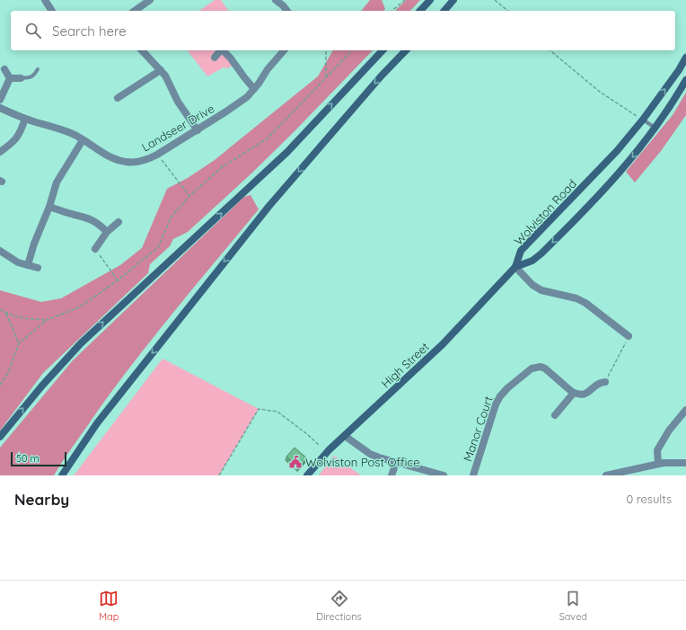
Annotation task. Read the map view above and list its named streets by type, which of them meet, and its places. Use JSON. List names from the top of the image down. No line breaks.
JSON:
{"streets":{"street":["Landseer Drive","Wolviston Road","High Street","Manor Court"]},"crossings":[["Wolviston Road","High Street"]],"places":{"public building":["Wolviston Post Office"]},"scale_bar":"50 m","page":{"search":"Search here","scale":"50 m","heading":["Nearby","0 results"],"nav":["Map","Directions","Saved"]}}
